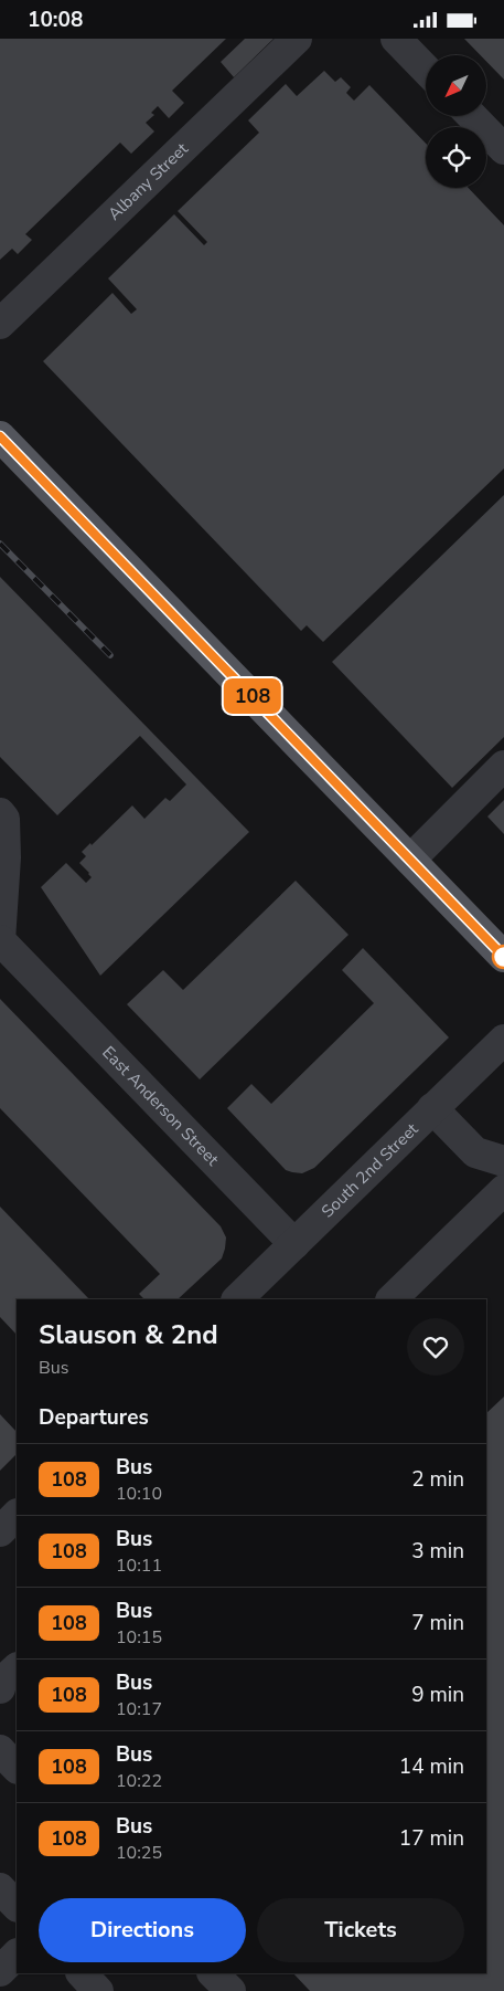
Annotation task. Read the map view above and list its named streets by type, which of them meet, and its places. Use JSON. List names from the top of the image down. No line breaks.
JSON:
{"streets":{"street":["Albany Street","East Anderson Street","South 2nd Street"]},"crossings":[["East Anderson Street","South 2nd Street"]],"lines":["bus line 108"],"north":"bottom left","page":{"status":"10:08","on_map":"108","heading":[["Slauson & 2nd","Bus"],"Departures"],"list":[{"mark":"108","name":"Bus","note":"10:10","value":"2 min"},{"mark":"108","name":"Bus","note":"10:11","value":"3 min"},{"mark":"108","name":"Bus","note":"10:15","value":"7 min"},{"mark":"108","name":"Bus","note":"10:17","value":"9 min"},{"mark":"108","name":"Bus","note":"10:22","value":"14 min"},{"mark":"108","name":"Bus","note":"10:25","value":"17 min"}],"buttons":["Directions","Tickets"]}}
